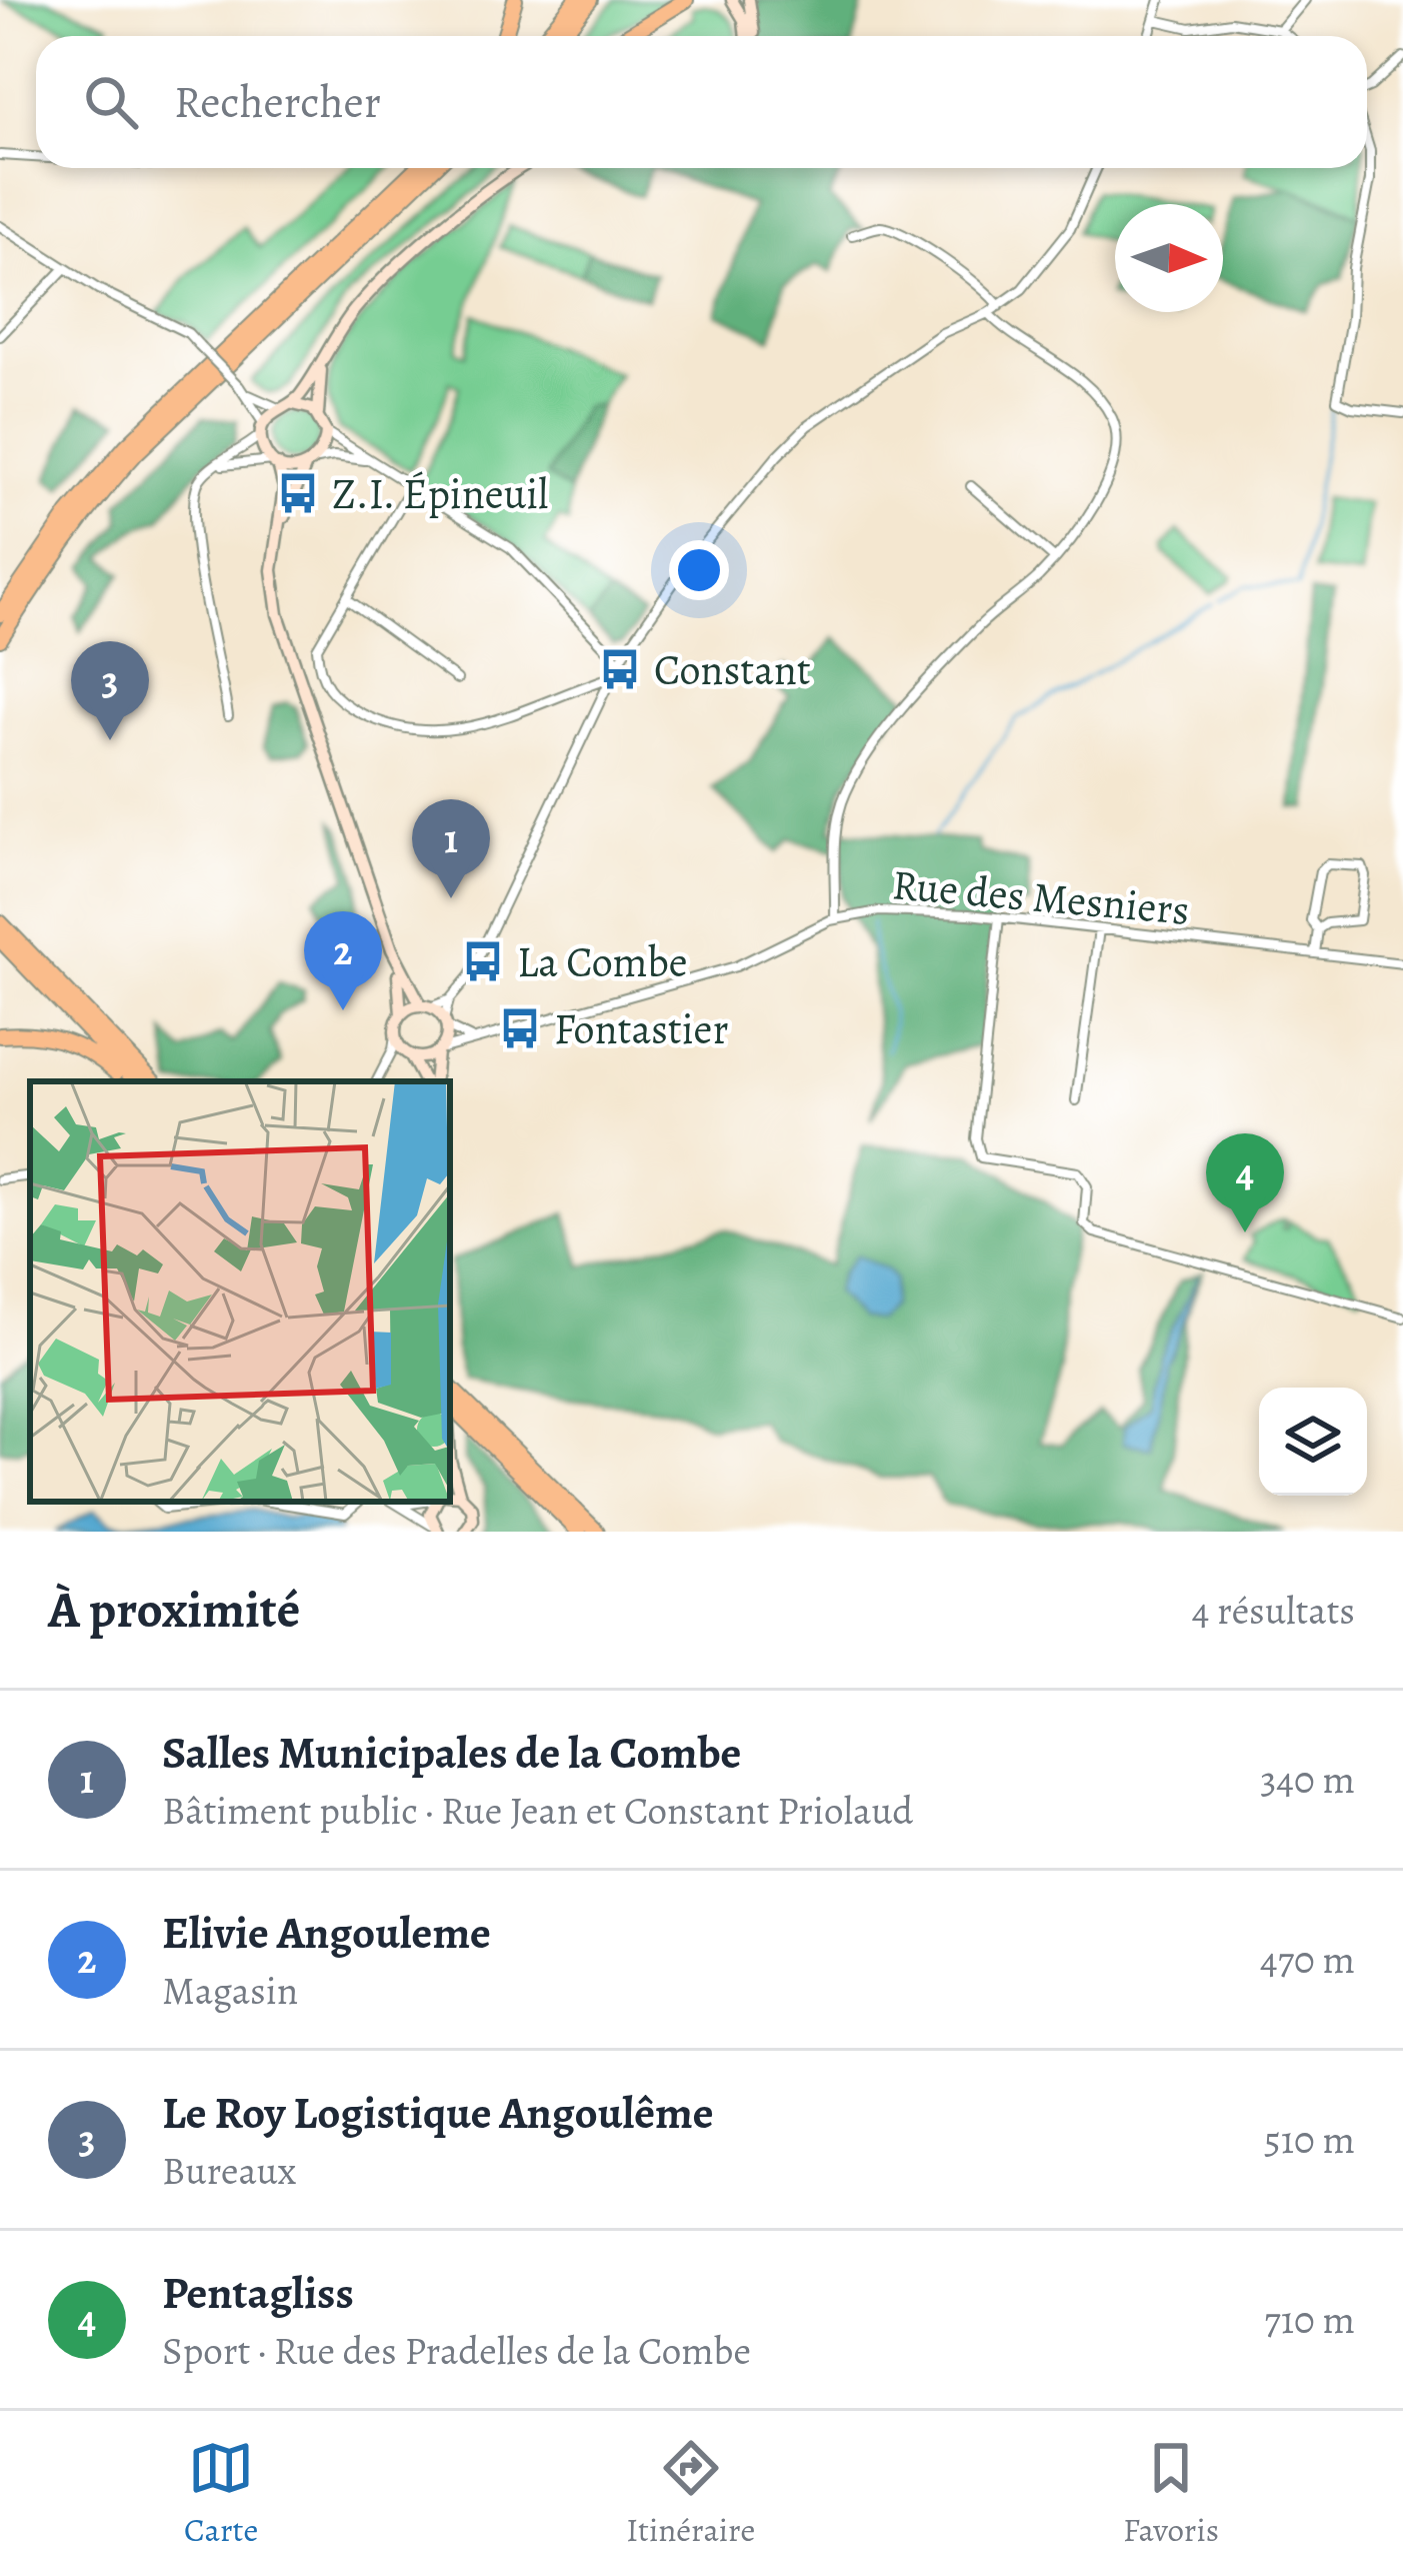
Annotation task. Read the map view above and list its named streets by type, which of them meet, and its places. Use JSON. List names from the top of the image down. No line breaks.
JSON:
{"streets":{"street":["Rue des Mesniers"]},"places":{"bus stop":["Z.I. Épineuil","Constant","La Combe","Fontastier"]},"north":"right","page":{"search":"Rechercher","pins":["3","1","2","4"],"heading":["À proximité","4 résultats"],"list":[{"mark":"1","name":"Salles Municipales de la Combe","note":"Bâtiment public · Rue Jean et Constant Priolaud","value":"340 m"},{"mark":"2","name":"Elivie Angouleme","note":"Magasin","value":"470 m"},{"mark":"3","name":"Le Roy Logistique Angoulême","note":"Bureaux","value":"510 m"},{"mark":"4","name":"Pentagliss","note":"Sport · Rue des Pradelles de la Combe","value":"710 m"}],"nav":["Carte","Itinéraire","Favoris"]}}
